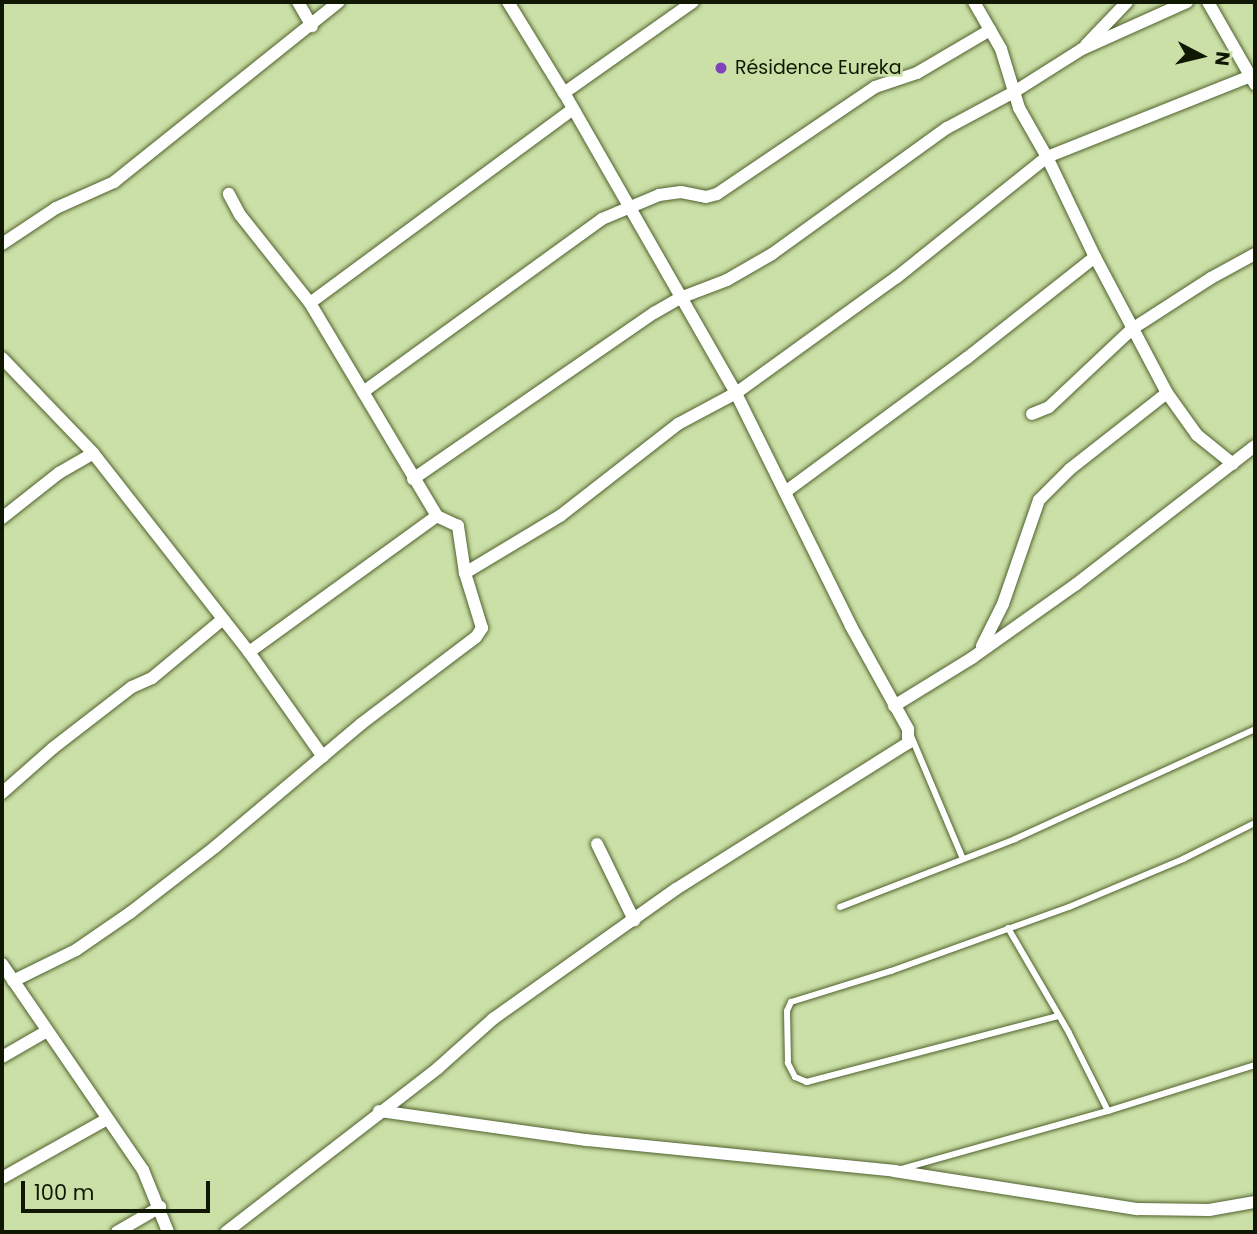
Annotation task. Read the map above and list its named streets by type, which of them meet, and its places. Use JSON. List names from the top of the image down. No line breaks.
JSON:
{"places":["Résidence Eureka"],"scale_bar":"100 m","north":"right"}
